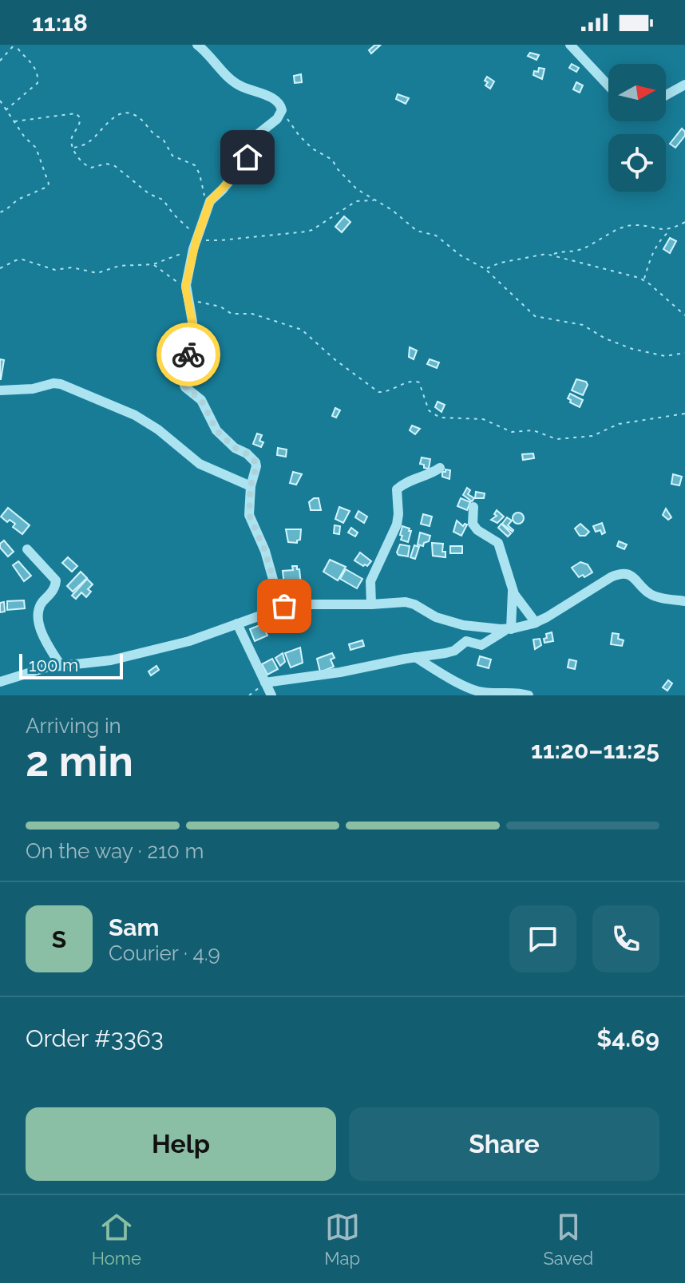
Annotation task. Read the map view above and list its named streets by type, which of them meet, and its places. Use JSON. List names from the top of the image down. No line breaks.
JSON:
{"scale_bar":"100 m","north":"right","page":{"status":"11:18","scale":"100 m","heading":["2 min","Arriving in","11:20–11:25"],"panel":["Sam","Courier · 4.9","Order #3363","$4.69"],"bar":"On the way · 210 m","round":"S","buttons":["Help","Share"],"tabs":["Home","Map","Saved"]}}
